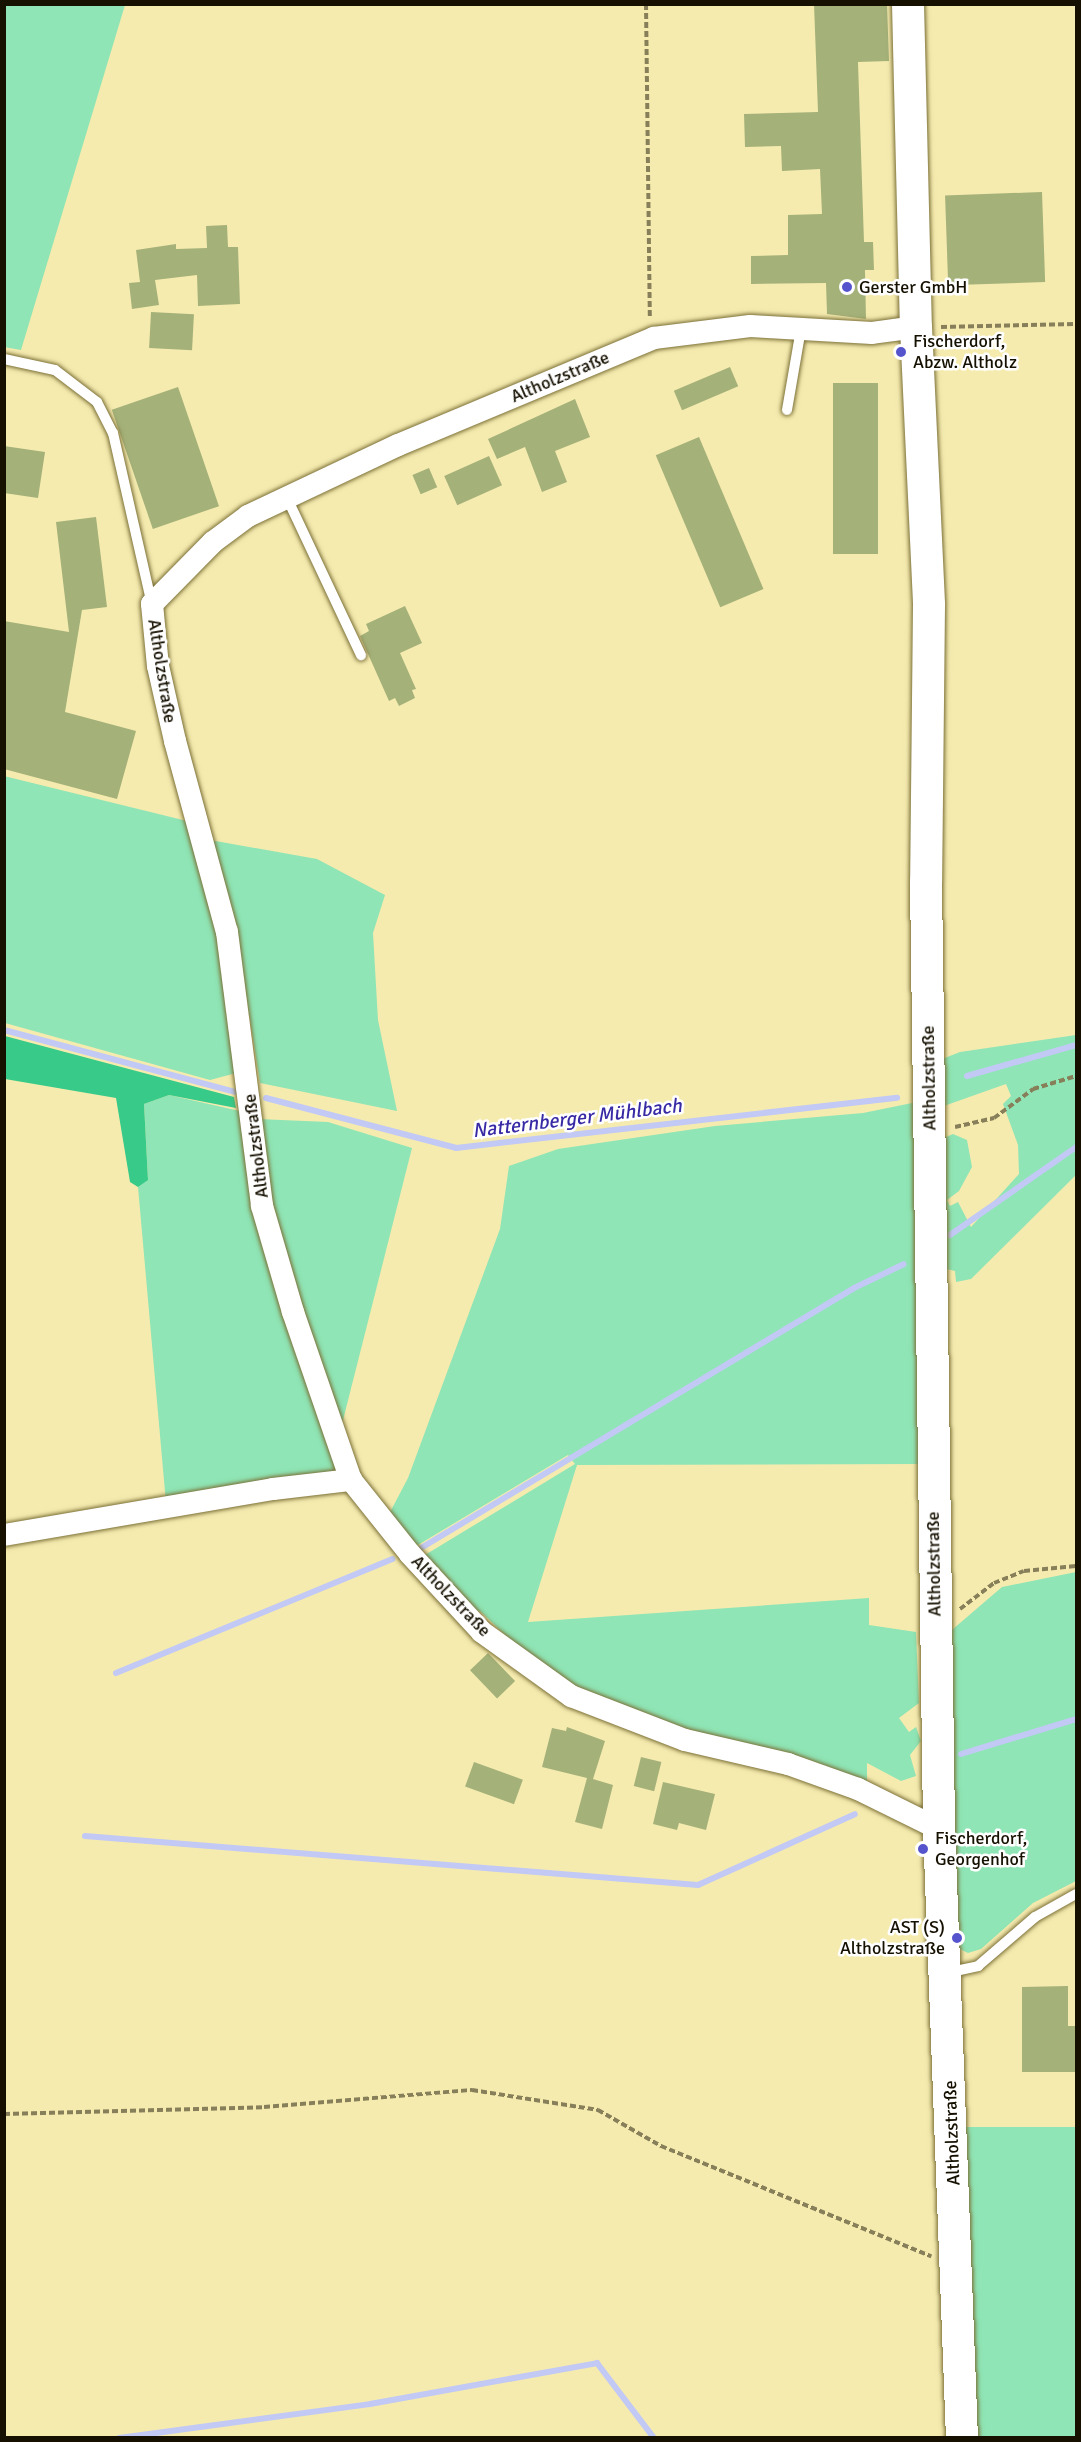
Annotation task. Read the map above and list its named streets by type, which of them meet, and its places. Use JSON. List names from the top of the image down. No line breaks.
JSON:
{"streets":{"street":["Altholzstraße"]},"water":["Natternberger Mühlbach"],"places":["Gerster GmbH","Fischerdorf, Abzw. Altholz","Fischerdorf, Georgenhof","AST (S) Altholzstraße"]}
